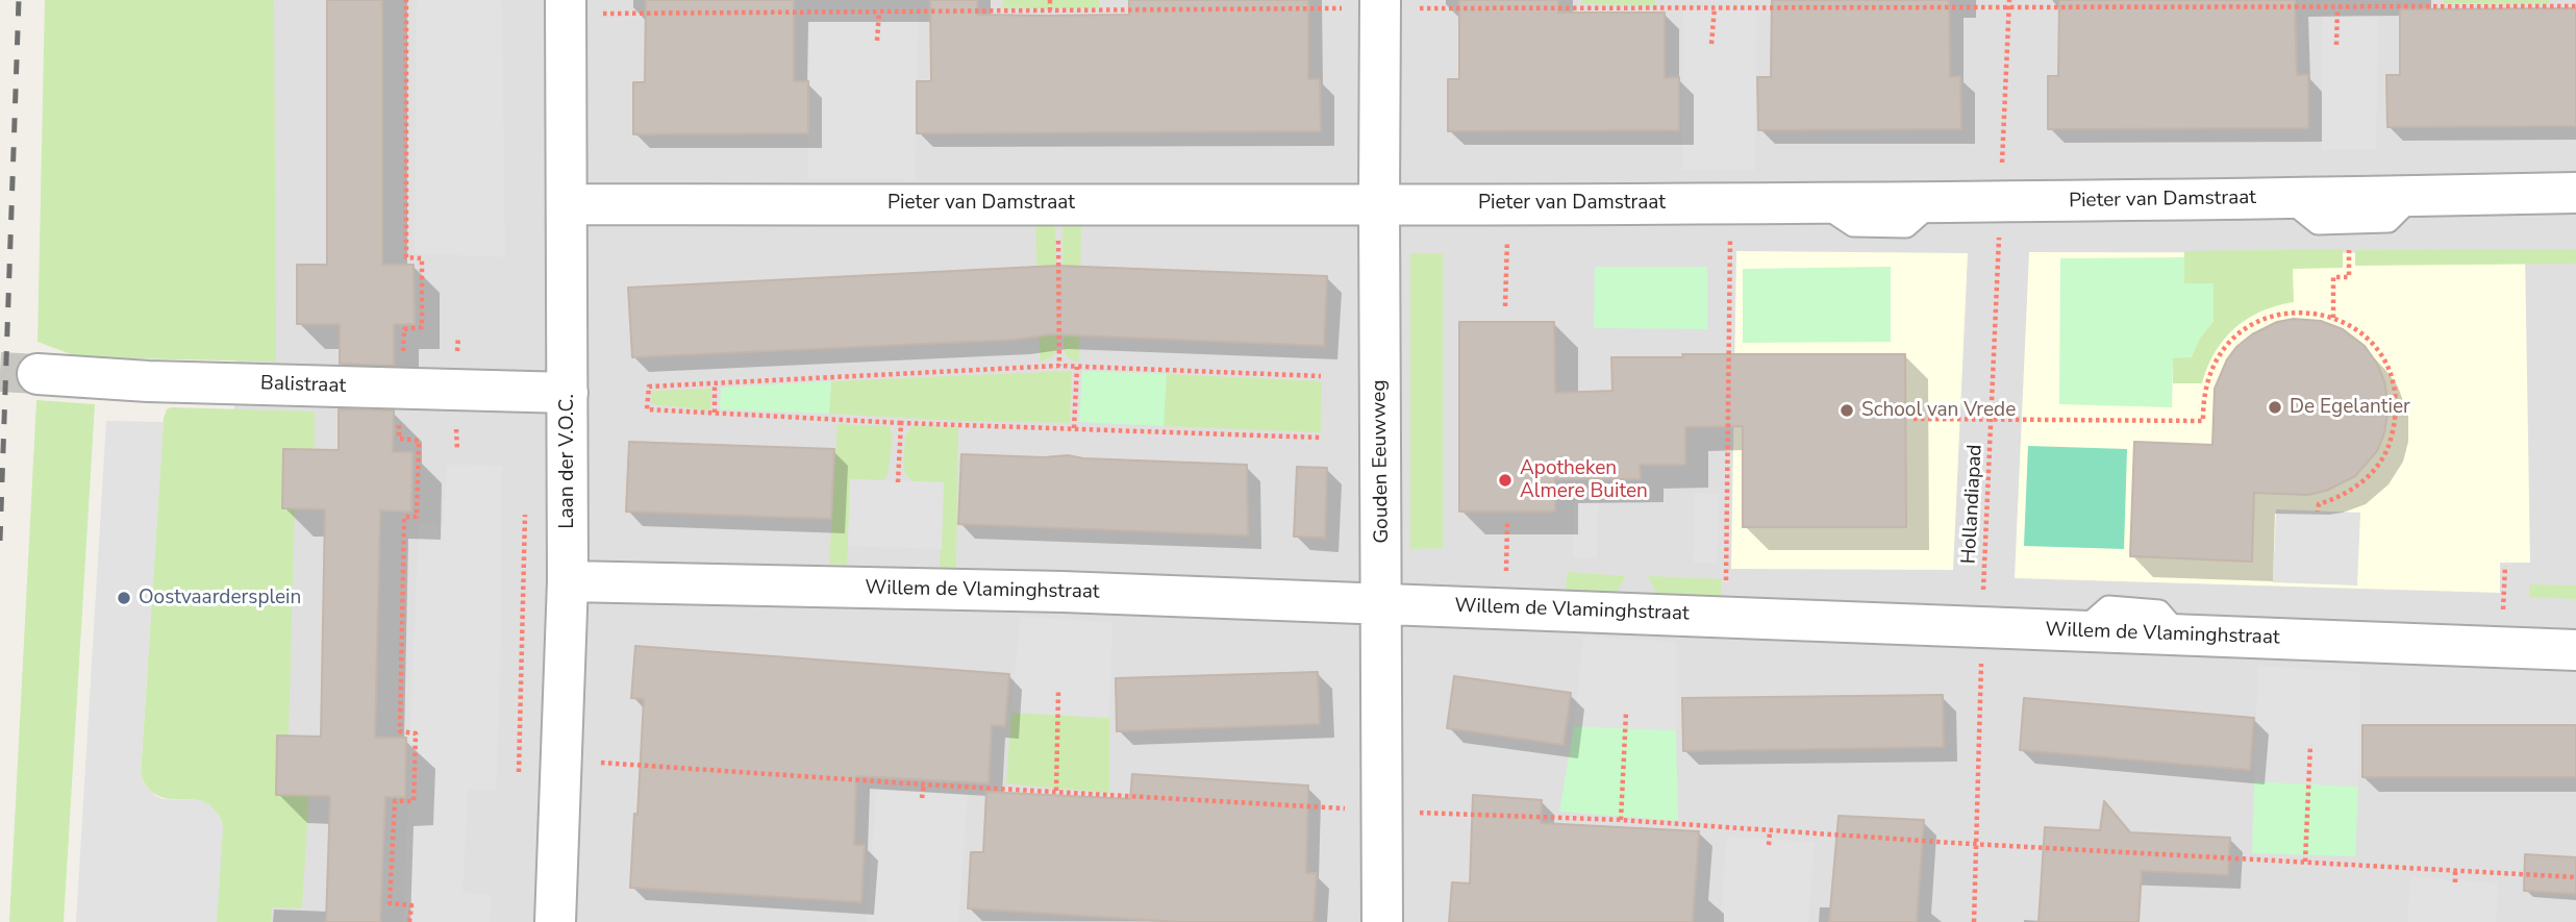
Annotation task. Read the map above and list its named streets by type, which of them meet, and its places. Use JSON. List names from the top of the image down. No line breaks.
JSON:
{"streets":{"street":["Pieter van Damstraat","Balistraat","Laan der V.O.C.","Gouden Eeuwweg","Willem de Vlaminghstraat"],"path":["Hollandiapad"]},"crossings":[["Pieter van Damstraat","Laan der V.O.C."],["Pieter van Damstraat","Gouden Eeuwweg"],["Pieter van Damstraat","Hollandiapad"],["Balistraat","Laan der V.O.C."],["Laan der V.O.C.","Willem de Vlaminghstraat"],["Gouden Eeuwweg","Willem de Vlaminghstraat"],["Hollandiapad","Willem de Vlaminghstraat"]],"places":["De Egelantier","School van Vrede","Apotheken Almere Buiten","Oostvaardersplein"]}
